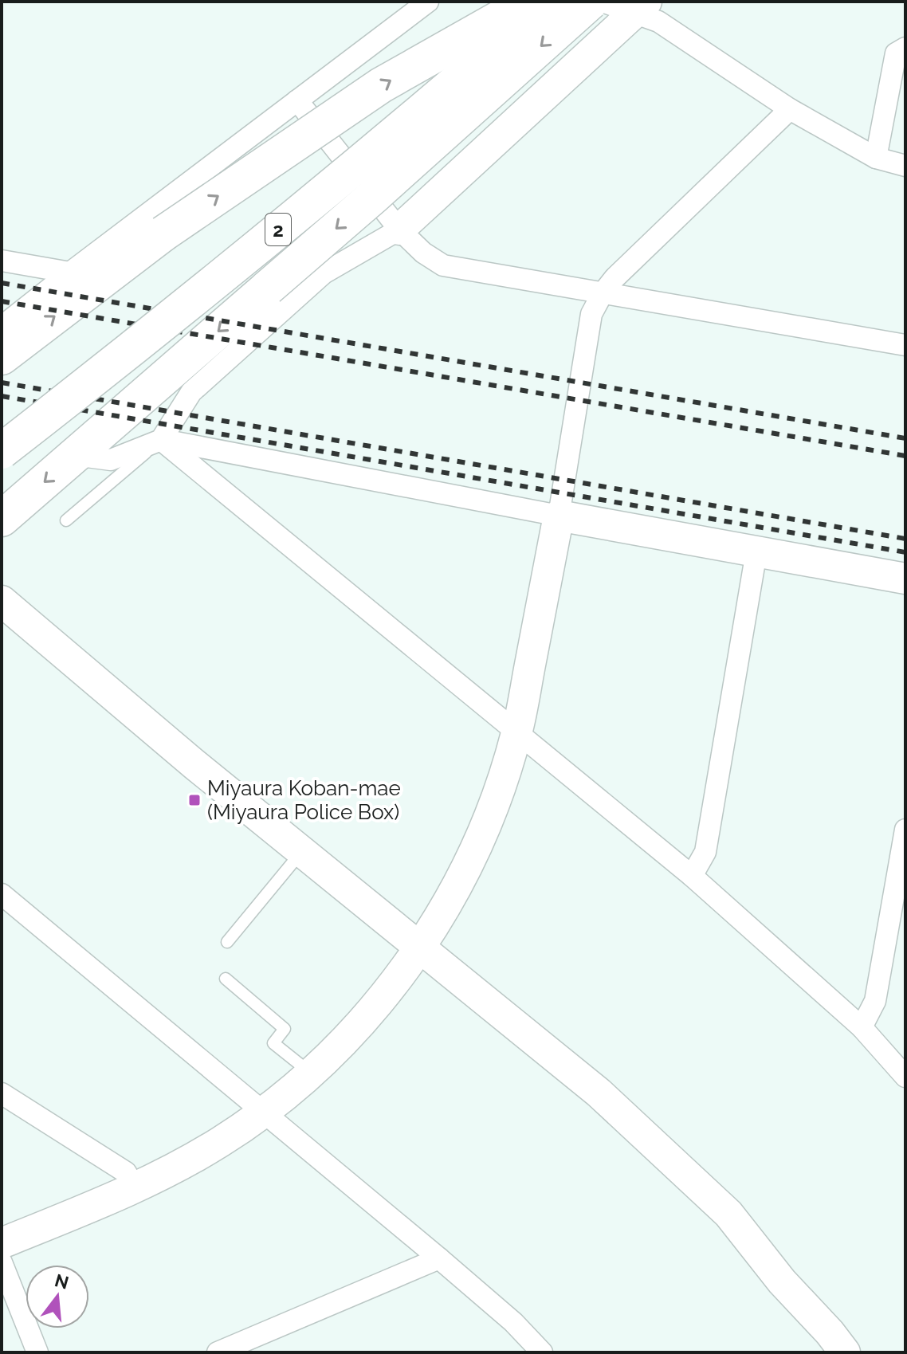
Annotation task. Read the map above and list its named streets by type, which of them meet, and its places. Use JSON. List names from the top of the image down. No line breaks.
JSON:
{"streets":{"highway":["2"]},"places":{"transit":["Miyaura Koban-mae (Miyaura Police Box)"]},"north":"top"}
